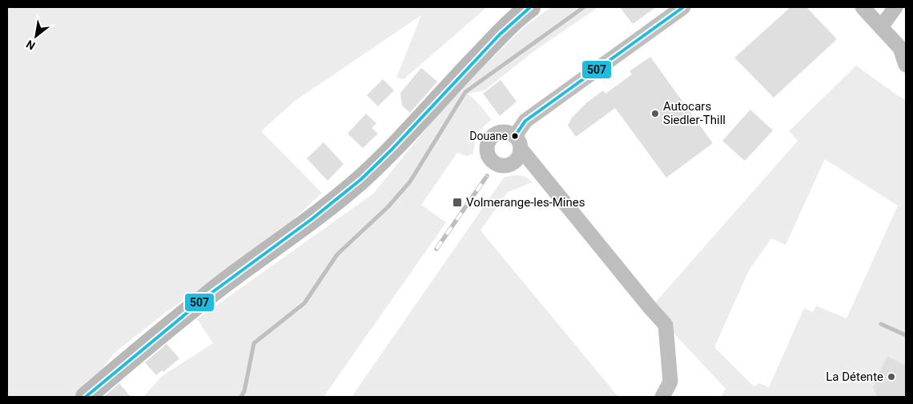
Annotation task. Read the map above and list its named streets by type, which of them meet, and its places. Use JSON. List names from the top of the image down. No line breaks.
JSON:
{"places":{"other":["Autocars Siedler-Thill","Douane","La Détente"],"transit":["Volmerange-les-Mines"]},"lines":["transit line 507"],"north":"bottom left"}
